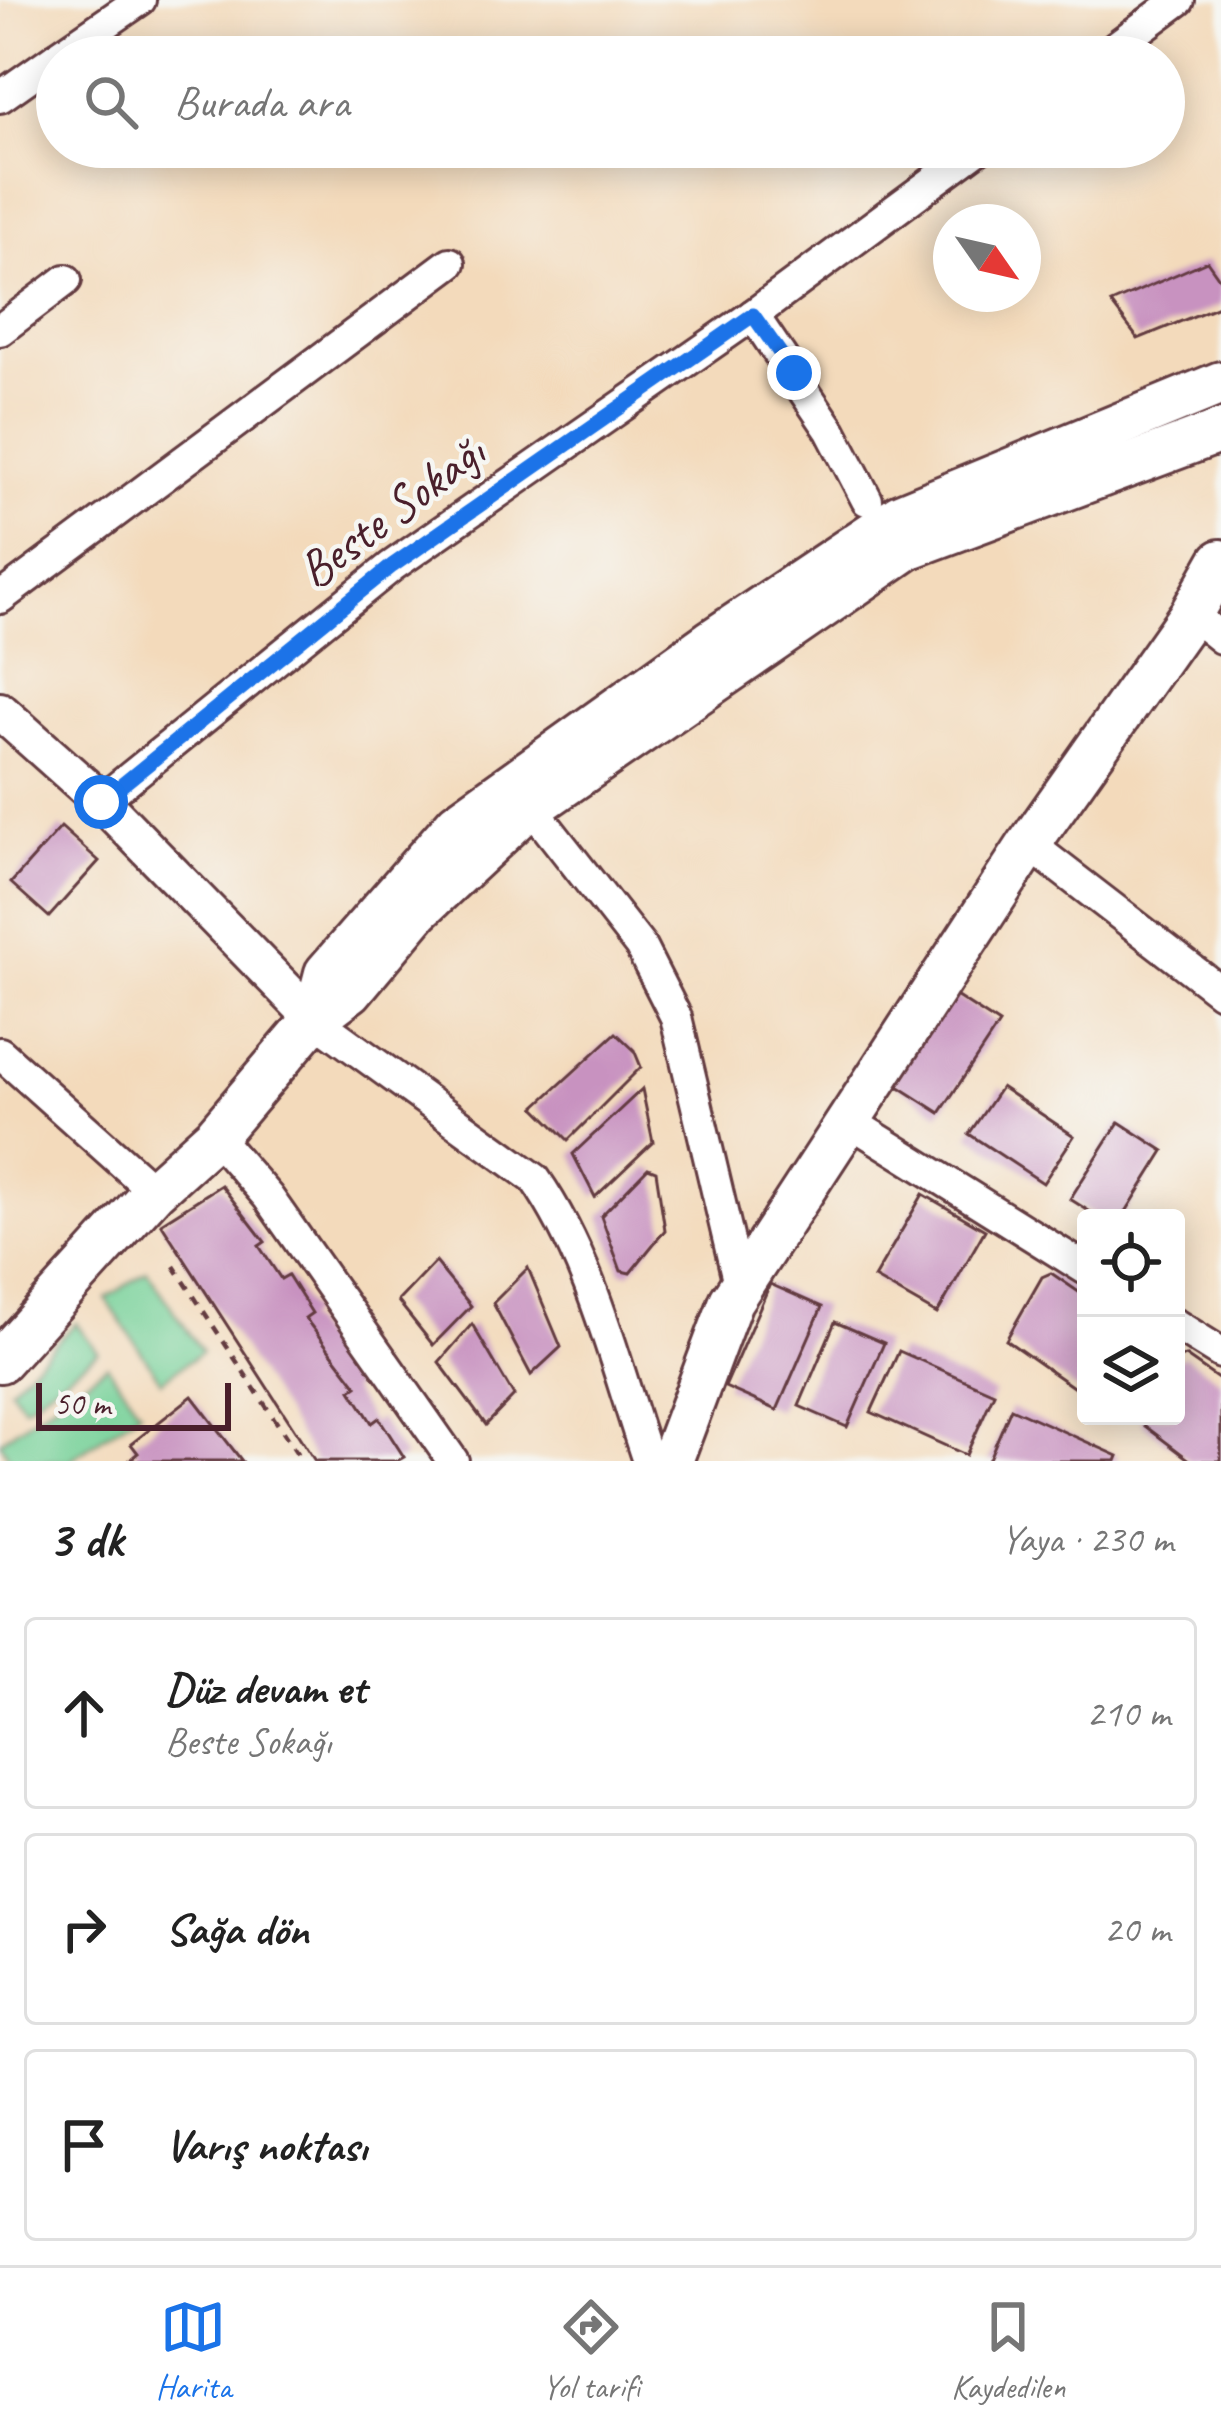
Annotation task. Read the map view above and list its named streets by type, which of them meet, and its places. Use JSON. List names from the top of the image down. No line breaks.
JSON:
{"streets":{"street":["Beste Sokağı"]},"scale_bar":"50 m","north":"bottom right","page":{"search":"Burada ara","scale":"50 m","heading":["3 dk","Yaya · 230 m"],"list":[["Düz devam et","Beste Sokağı","210 m"],["Sağa dön","20 m"],"Varış noktası"],"nav":["Harita","Yol tarifi","Kaydedilen"]}}
